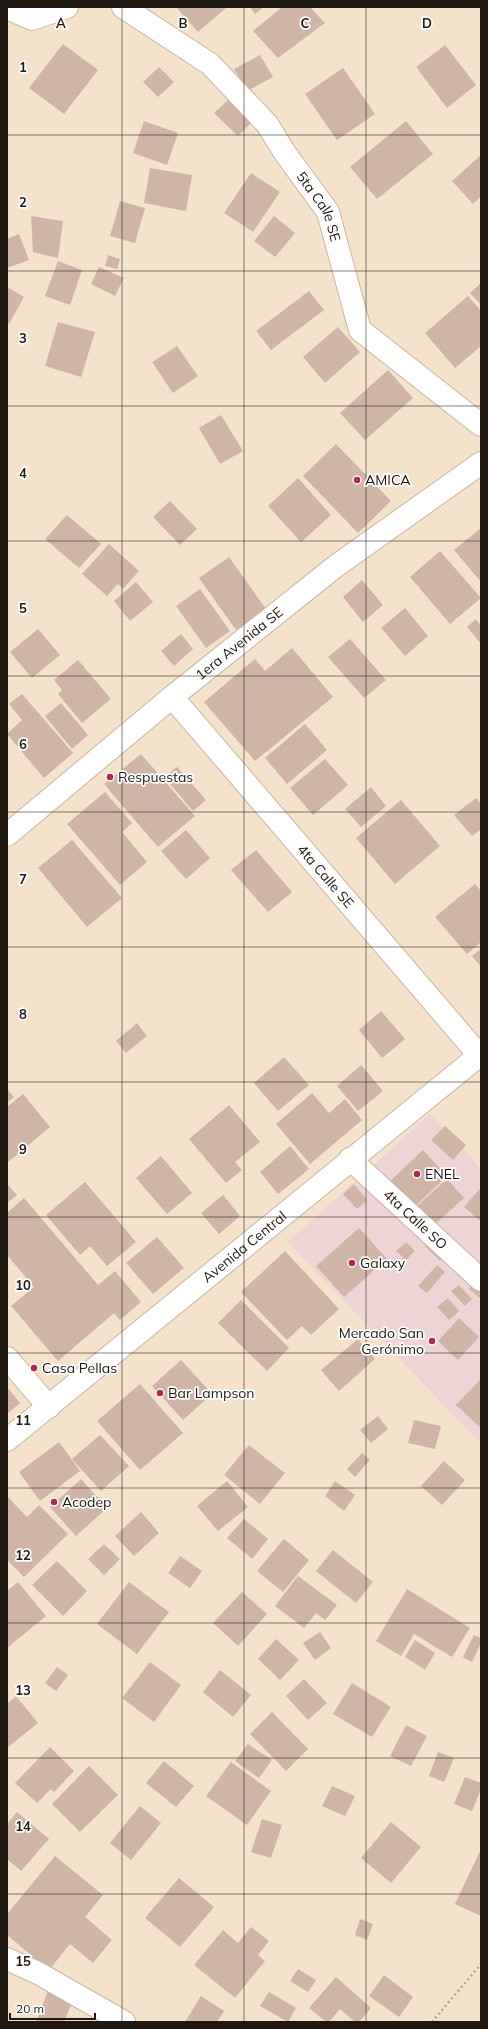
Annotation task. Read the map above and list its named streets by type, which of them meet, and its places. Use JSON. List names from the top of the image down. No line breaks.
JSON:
{"streets":{"street":["5ta Calle SE","1era Avenida SE","4ta Calle SE","4ta Calle SO","Avenida Central"]},"crossings":[["1era Avenida SE","4ta Calle SE"],["4ta Calle SE","Avenida Central"],["4ta Calle SO","Avenida Central"]],"places":["AMICA","Respuestas","ENEL","Galaxy","Mercado San Gerónimo","Casa Pellas","Bar Lampson","Acodep"],"scale_bar":"20 m","grid":{"columns":["A","B","C","D"],"rows":["1","2","3","4","5","6","7","8","9","10","11","12","13","14","15"]}}
